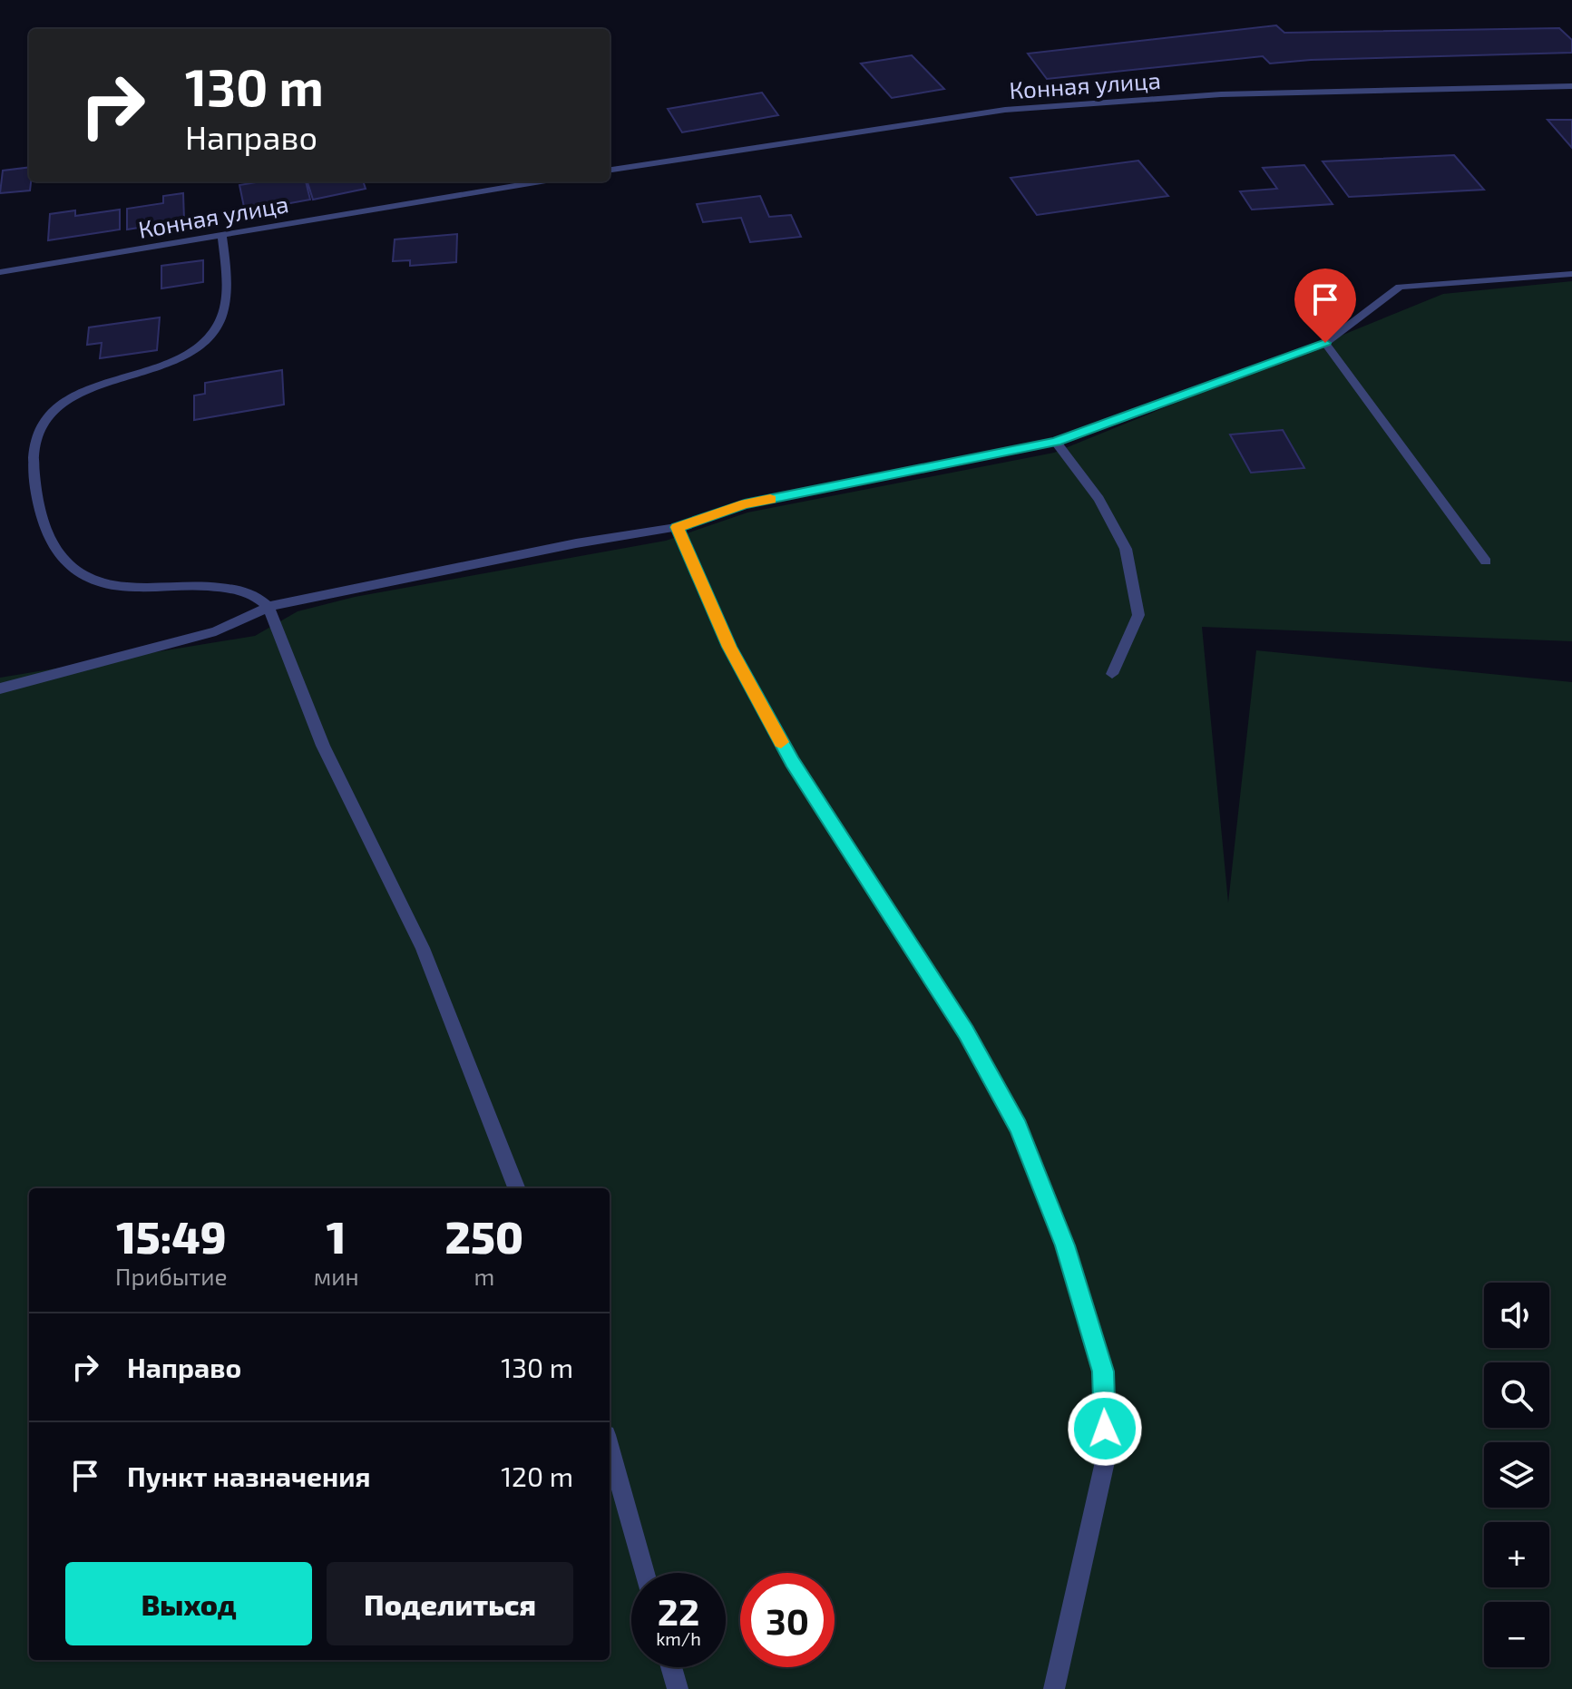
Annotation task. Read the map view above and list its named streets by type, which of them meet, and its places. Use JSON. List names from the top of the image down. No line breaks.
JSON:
{"streets":{"street":["Конная улица"]},"page":{"turn":["130 m","Направо"],"eta":["15:49","Прибытие","1","мин","250","m"],"map_buttons":["+","−"],"list":[{"name":"Направо","value":"130 m"},{"name":"Пункт назначения","value":"120 m"}],"buttons":["Выход","Поделиться"],"speed":"22 km/h","limit":"30"}}
